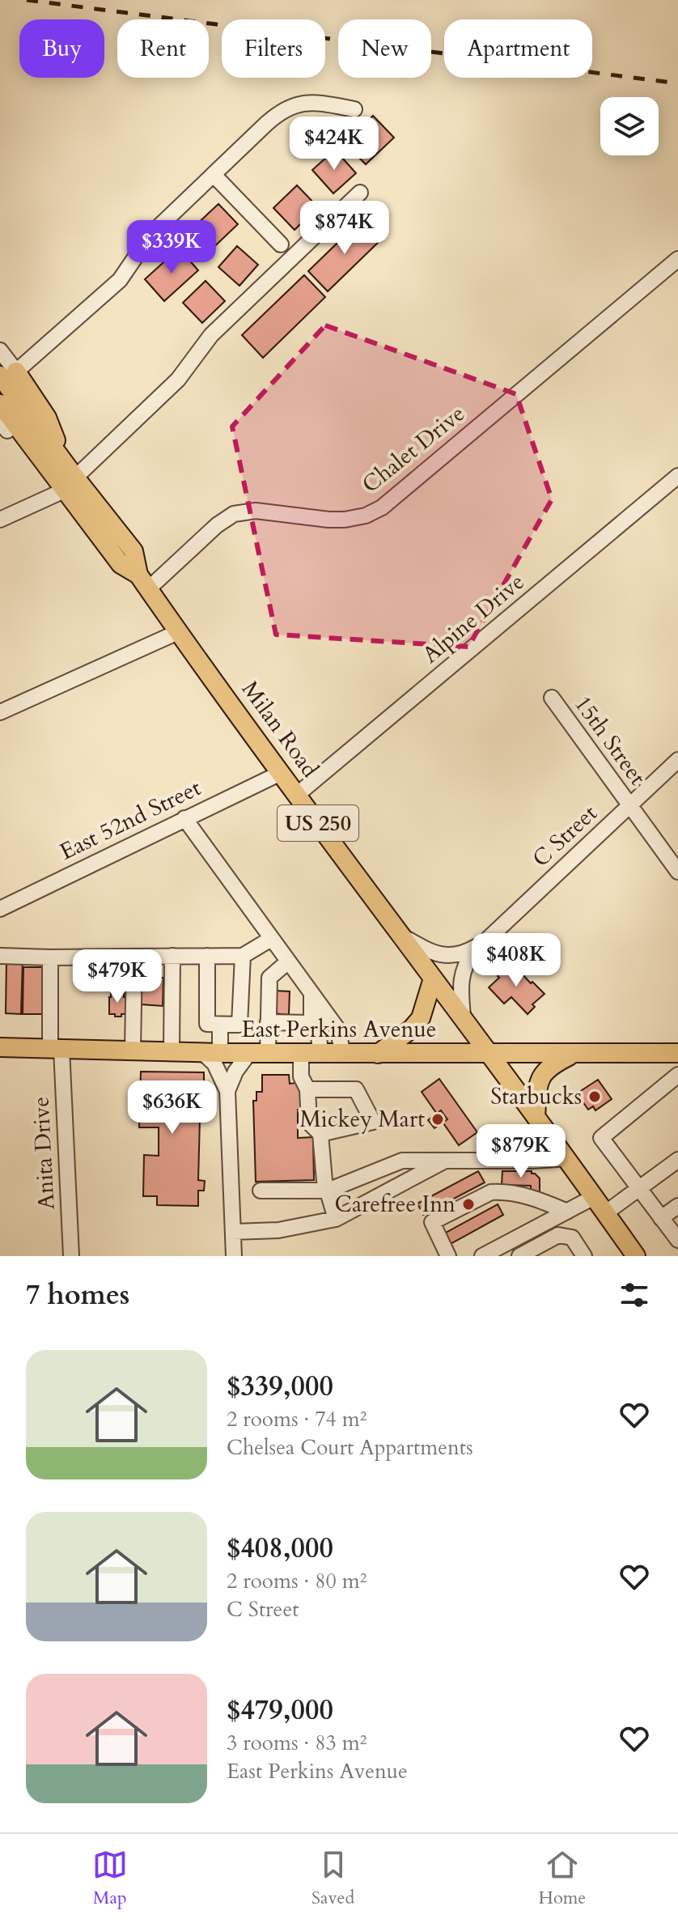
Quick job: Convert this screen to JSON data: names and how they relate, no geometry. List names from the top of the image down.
{
  "streets": {
    "main road": ["Milan Road", "US 250", "East Perkins Avenue"],
    "street": [
      "Chalet Drive",
      "Alpine Drive",
      "15th Street",
      "East 52nd Street",
      "C Street",
      "Anita Drive"
    ]
  },
  "crossings": [
    ["Chalet Drive", "Milan Road"],
    ["Alpine Drive", "Milan Road"],
    ["Milan Road", "East 52nd Street"],
    ["Milan Road", "C Street"],
    ["Milan Road", "East Perkins Avenue"],
    ["15th Street", "C Street"],
    ["East Perkins Avenue", "Anita Drive"]
  ],
  "places": ["Starbucks", "Mickey Mart", "Carefree Inn"],
  "page": {
    "chip": [
      "Buy",
      "Rent",
      "Filters",
      "New",
      "Apartment"
    ],
    "price": [
      "$424K",
      "$874K",
      "$339K",
      "$408K",
      "$479K",
      "$636K",
      "$879K"
    ],
    "heading": "7 homes",
    "list": [
      {
        "name": "$339,000",
        "note": "2 rooms · 74 m² · Chelsea Court Appartments"
      },
      {
        "name": "$408,000",
        "note": "2 rooms · 80 m² · C Street"
      },
      {
        "name": "$479,000",
        "note": "3 rooms · 83 m² · East Perkins Avenue"
      }
    ],
    "tabs": ["Map", "Saved", "Home"]
  }
}
